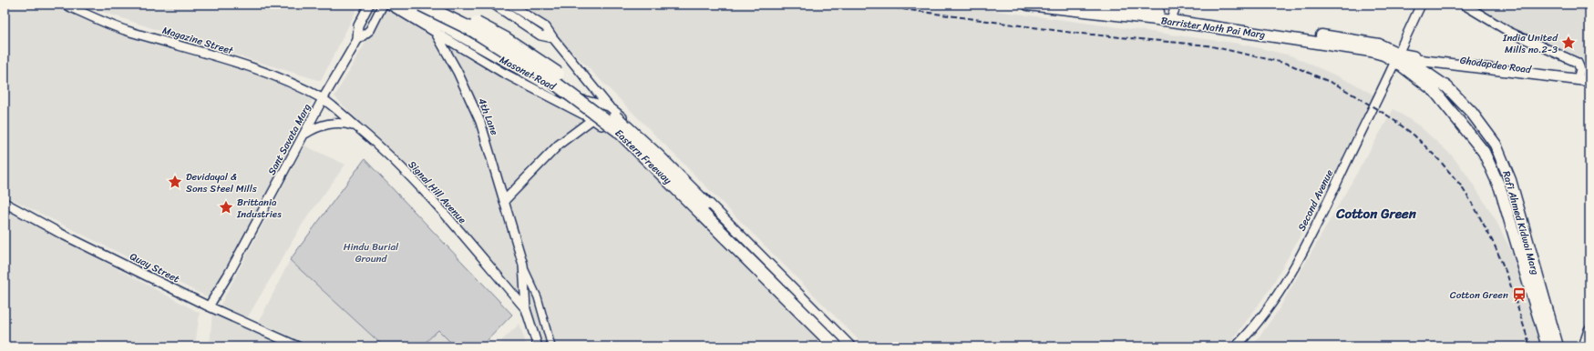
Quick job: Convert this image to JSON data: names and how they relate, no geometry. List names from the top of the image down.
{
  "streets": {
    "highway": ["Eastern Freeway"],
    "main road": ["Barrister Nath Pai Marg", "Ghodapdeo Road", "Rafi Ahmed Kidwai Marg"],
    "street": [
      "Magazine Street",
      "Masonet Road",
      "4th Lane",
      "Sant Savata Marg",
      "Signal Hill Avenue",
      "Second Avenue",
      "Quay Street"
    ]
  },
  "crossings": [
    ["Barrister Nath Pai Marg", "Ghodapdeo Road"],
    ["Barrister Nath Pai Marg", "Second Avenue"],
    ["Barrister Nath Pai Marg", "Rafi Ahmed Kidwai Marg"],
    ["Magazine Street", "Sant Savata Marg"],
    ["Magazine Street", "Signal Hill Avenue"],
    ["Ghodapdeo Road", "Second Avenue"],
    ["Ghodapdeo Road", "Rafi Ahmed Kidwai Marg"],
    ["Masonet Road", "4th Lane"],
    ["4th Lane", "Signal Hill Avenue"],
    ["Sant Savata Marg", "Signal Hill Avenue"],
    ["Sant Savata Marg", "Quay Street"],
    ["Second Avenue", "Rafi Ahmed Kidwai Marg"]
  ],
  "districts": ["Cotton Green"],
  "parks": ["Hindu Burial Ground"],
  "places": {
    "place": ["India United Mills no.2-3", "Devidayal & Sons Steel Mills", "Brittania Industries"],
    "station": ["Cotton Green"]
  }
}
